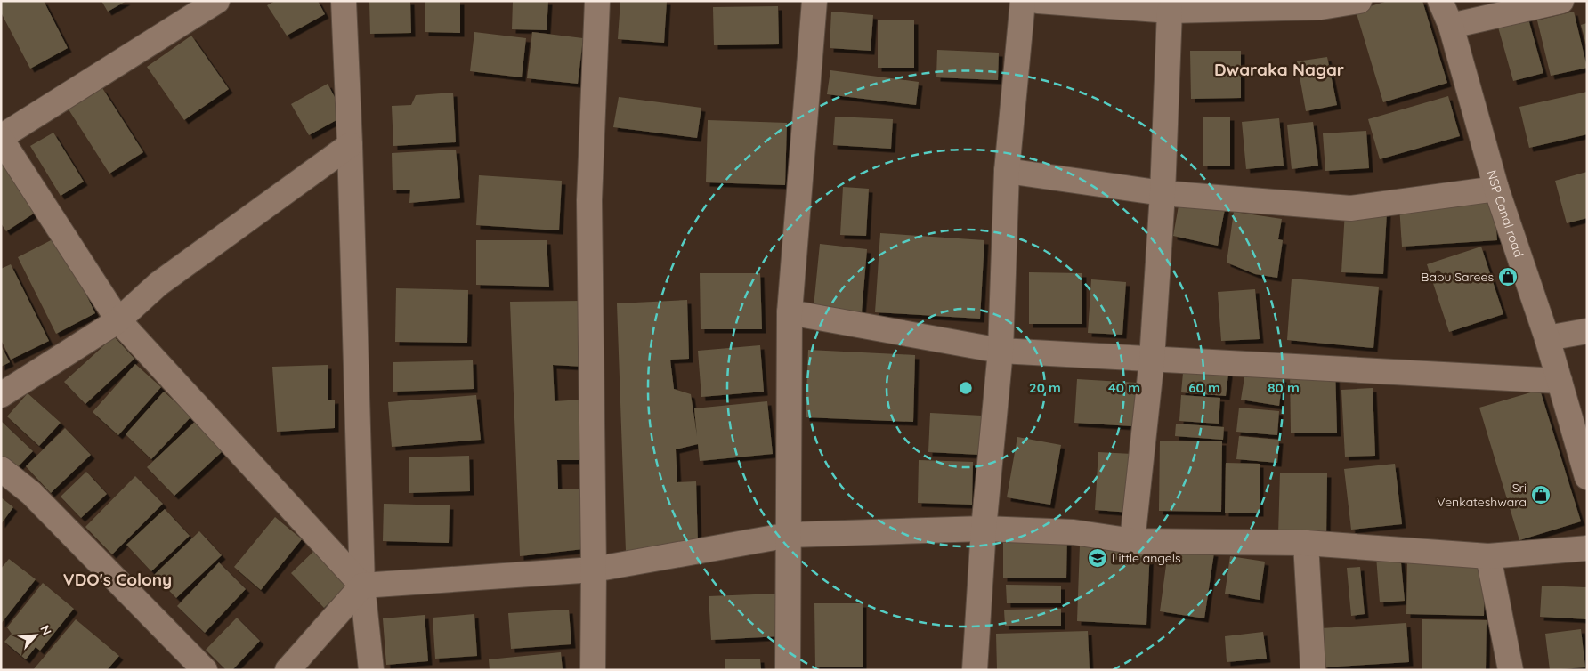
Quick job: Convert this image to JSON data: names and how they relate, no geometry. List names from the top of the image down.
{
  "streets": {
    "street": ["NSP Canal road"]
  },
  "districts": ["Dwaraka Nagar", "VDO's Colony"],
  "places": {
    "shop": ["Babu Sarees", "Sri Venkateshwara"],
    "school or university": ["Little angels"]
  },
  "north": "top right",
  "rings": [
    "20 m",
    "40 m",
    "60 m",
    "80 m"
  ]
}
